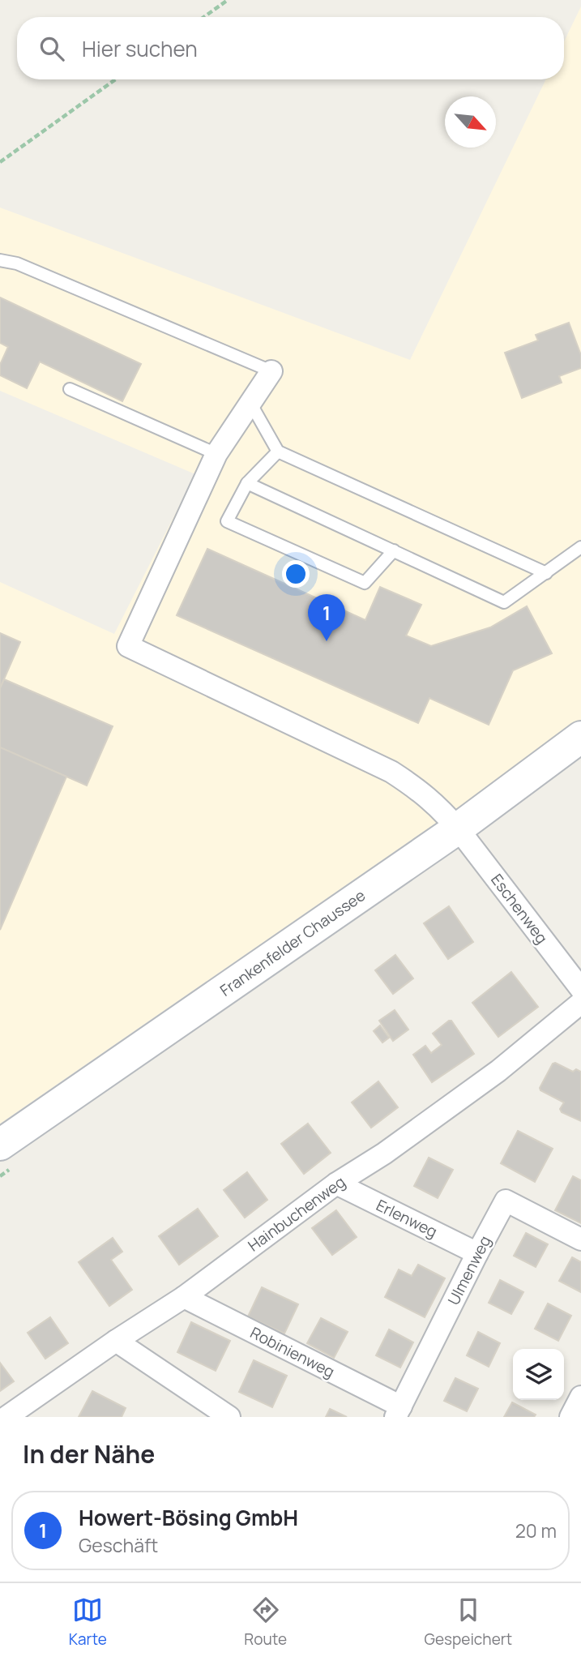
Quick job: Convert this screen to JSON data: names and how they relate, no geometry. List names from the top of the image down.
{
  "streets": {
    "street": [
      "Eschenweg",
      "Frankenfelder Chaussee",
      "Hainbuchenweg",
      "Erlenweg",
      "Ulmenweg",
      "Robinienweg"
    ]
  },
  "crossings": [
    ["Eschenweg", "Frankenfelder Chaussee"],
    ["Hainbuchenweg", "Erlenweg"],
    ["Hainbuchenweg", "Robinienweg"],
    ["Erlenweg", "Ulmenweg"],
    ["Ulmenweg", "Robinienweg"]
  ],
  "north": "bottom right",
  "page": {
    "search": "Hier suchen",
    "pins": "1",
    "heading": "In der Nähe",
    "list": [
      {
        "mark": "1",
        "name": "Howert-Bösing GmbH",
        "note": "Geschäft",
        "value": "20 m"
      }
    ],
    "nav": ["Karte", "Route", "Gespeichert"]
  }
}
